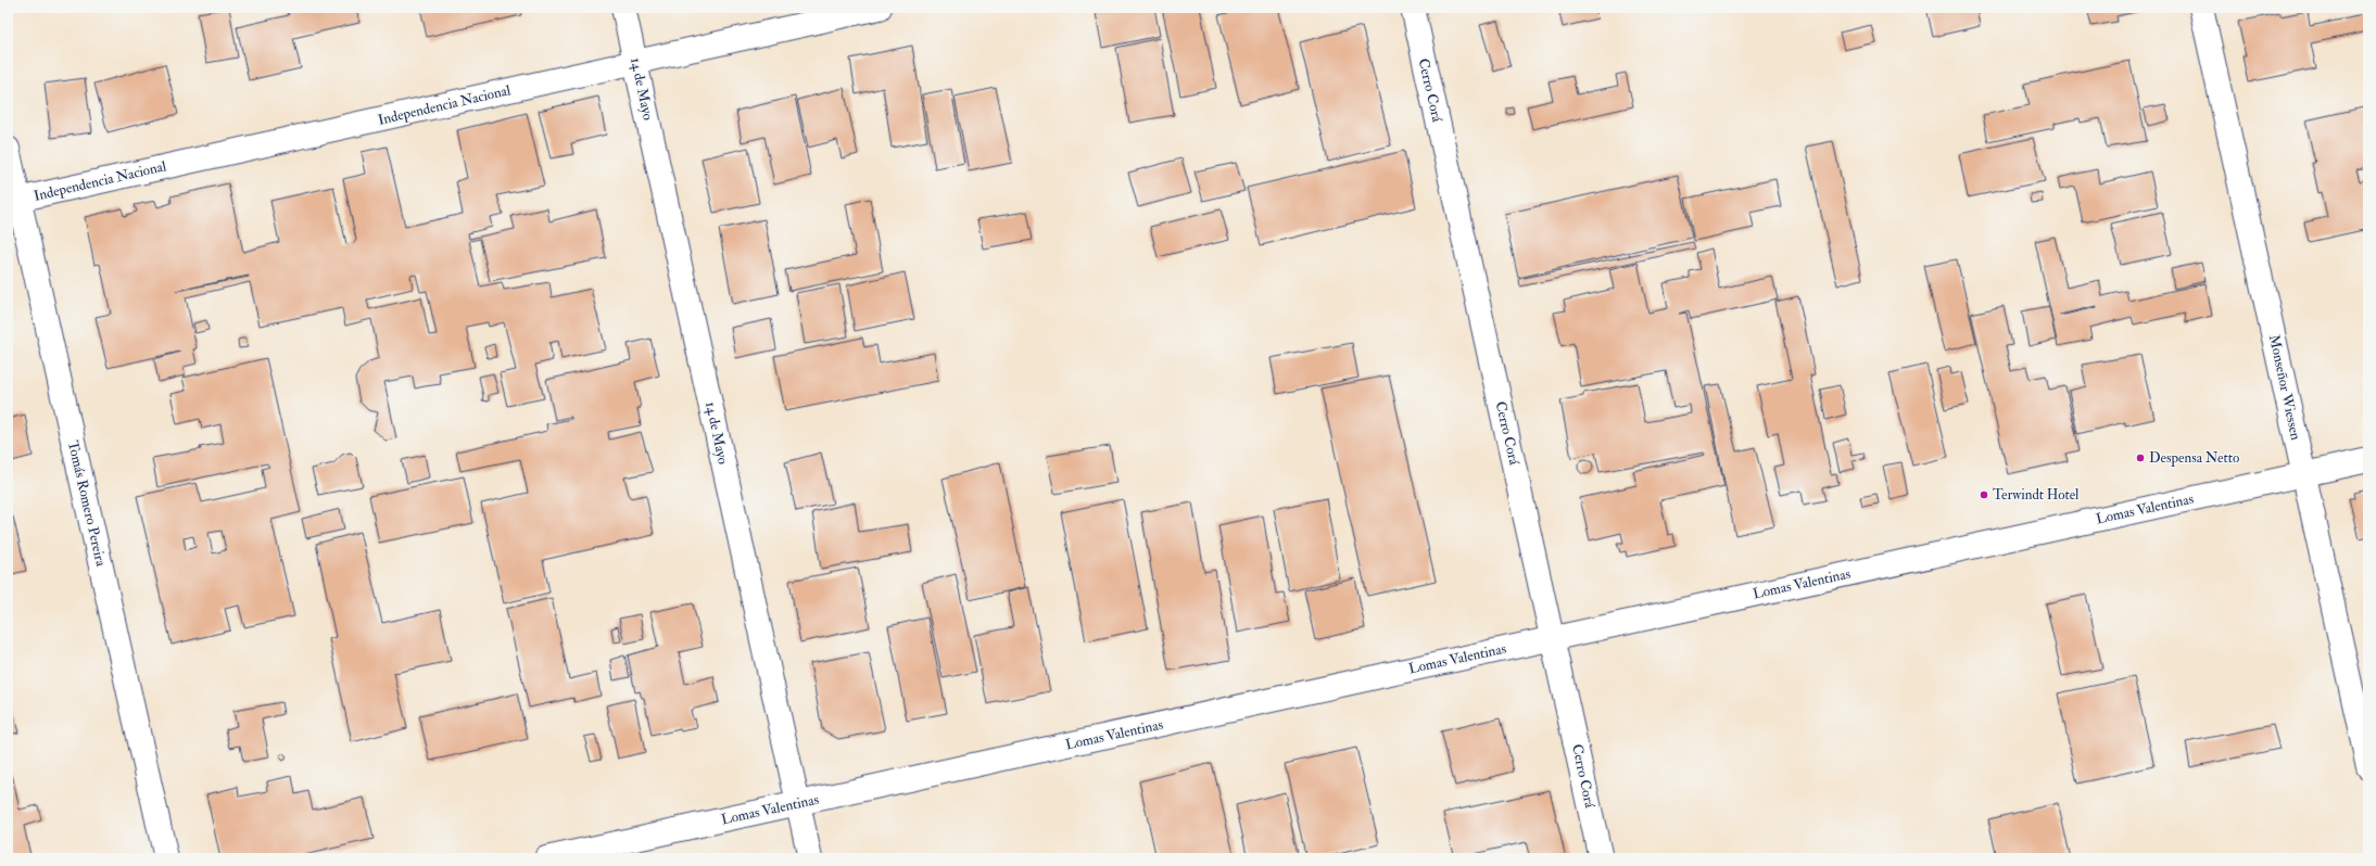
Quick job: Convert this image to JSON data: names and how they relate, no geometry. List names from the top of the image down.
{
  "streets": {
    "street": [
      "14 de Mayo",
      "Cerro Corá",
      "Independencia Nacional",
      "Monseñor Wiessen",
      "Tomás Romero Pereira",
      "Lomas Valentinas"
    ]
  },
  "crossings": [
    ["14 de Mayo", "Independencia Nacional"],
    ["14 de Mayo", "Lomas Valentinas"],
    ["Cerro Corá", "Lomas Valentinas"],
    ["Independencia Nacional", "Tomás Romero Pereira"],
    ["Monseñor Wiessen", "Lomas Valentinas"]
  ],
  "places": ["Despensa Netto", "Terwindt Hotel"]
}
